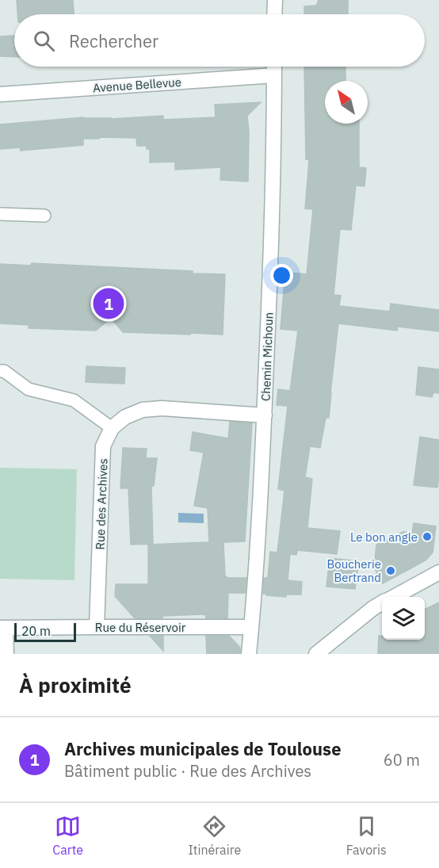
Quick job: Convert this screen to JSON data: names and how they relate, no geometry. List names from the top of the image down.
{
  "streets": {
    "street": [
      "Avenue Bellevue",
      "Chemin Michoun",
      "Rue des Archives",
      "Rue du Réservoir"
    ]
  },
  "crossings": [
    ["Avenue Bellevue", "Chemin Michoun"],
    ["Chemin Michoun", "Rue du Réservoir"],
    ["Rue des Archives", "Rue du Réservoir"]
  ],
  "places": ["Le bon angle", "Boucherie Bertrand"],
  "scale_bar": "20 m",
  "north": "top left",
  "page": {
    "search": "Rechercher",
    "pins": "1",
    "scale": "20 m",
    "heading": "À proximité",
    "list": [
      {
        "mark": "1",
        "name": "Archives municipales de Toulouse",
        "note": "Bâtiment public · Rue des Archives",
        "value": "60 m"
      }
    ],
    "nav": ["Carte", "Itinéraire", "Favoris"]
  }
}
